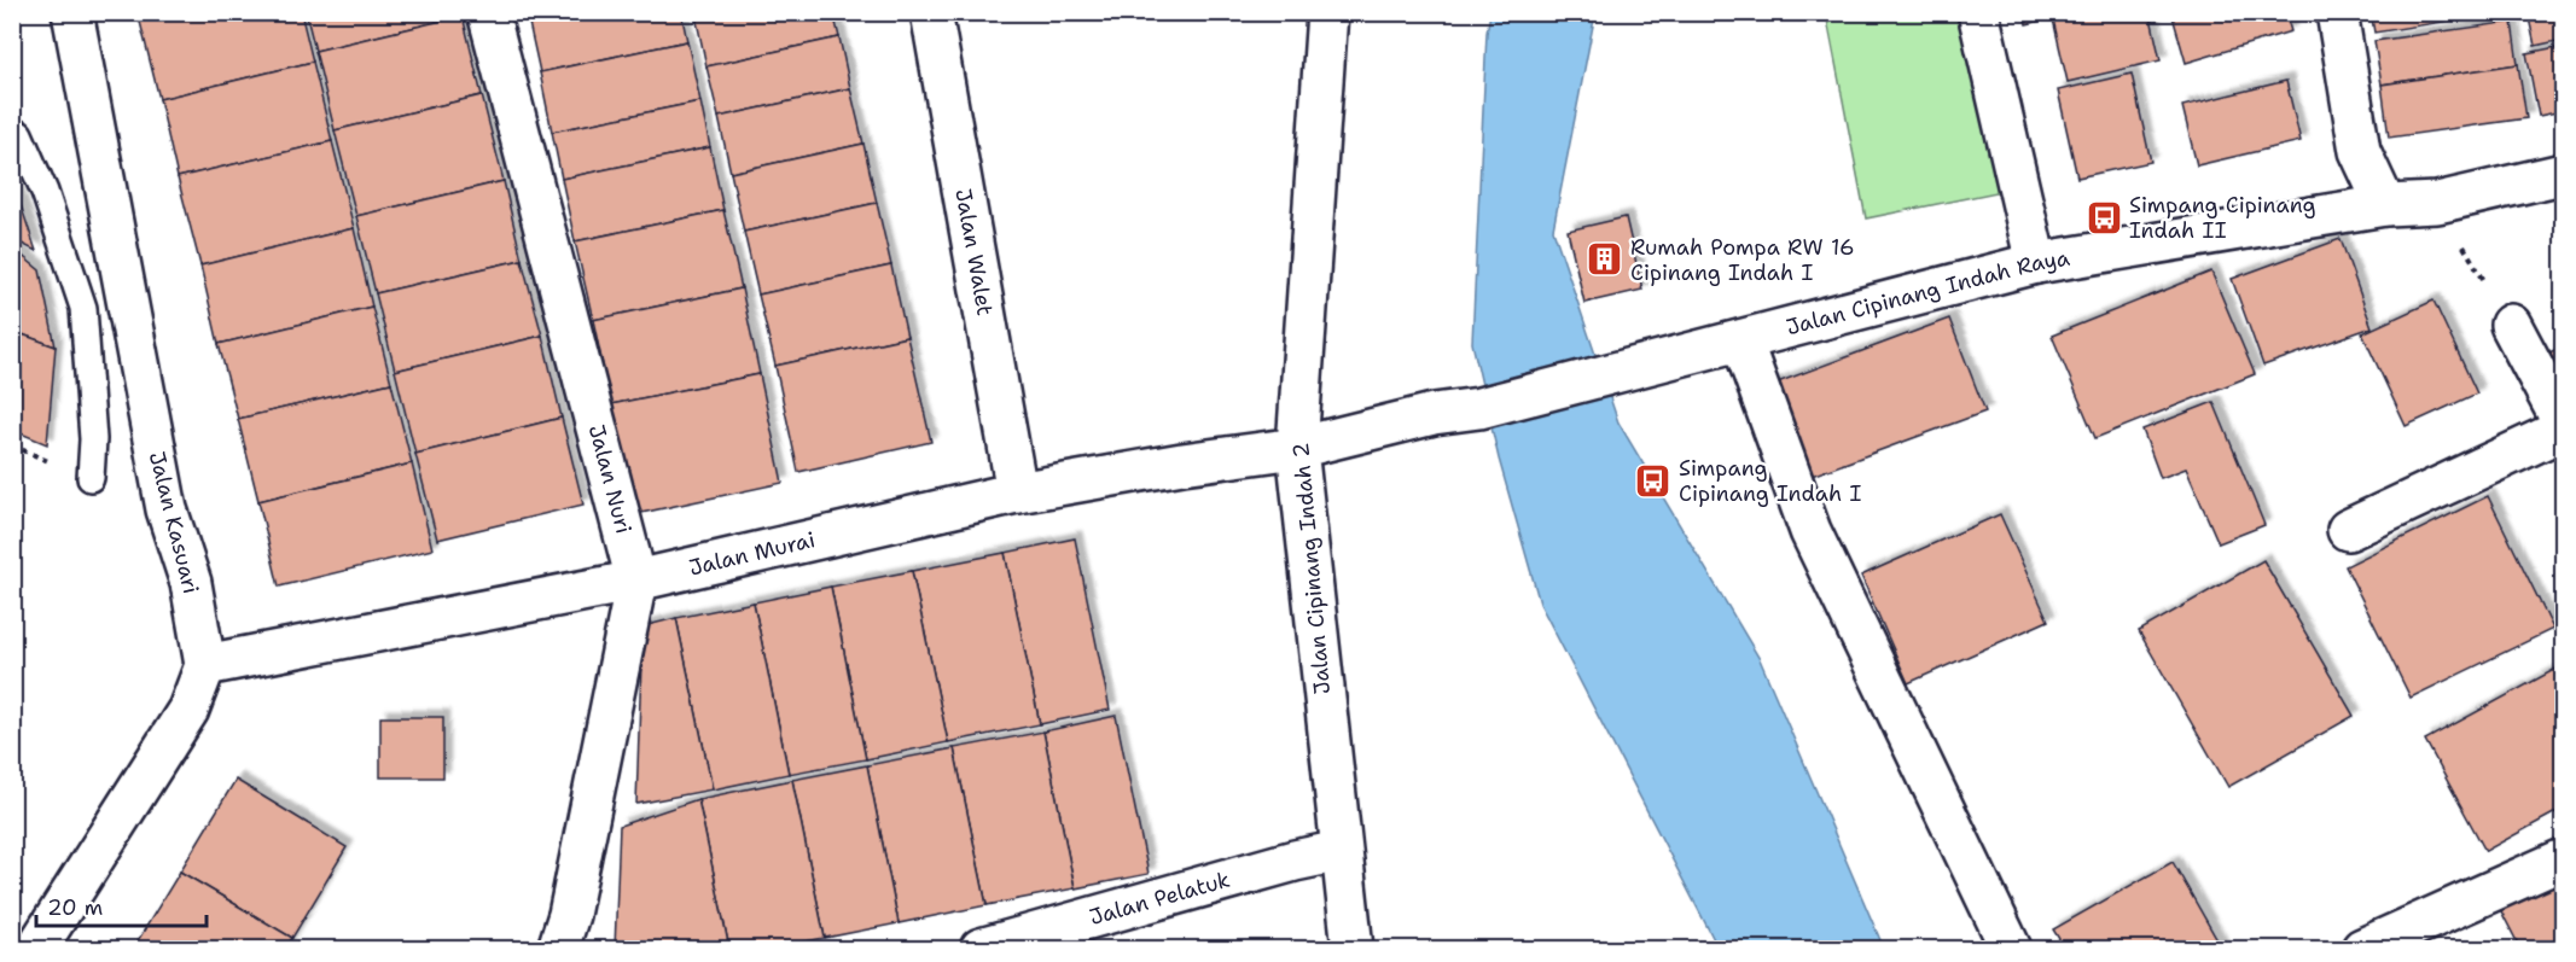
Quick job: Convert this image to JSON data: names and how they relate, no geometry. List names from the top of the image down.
{
  "streets": {
    "street": [
      "Jalan Walet",
      "Jalan Cipinang Indah Raya",
      "Jalan Nuri",
      "Jalan Kasuari",
      "Jalan Murai",
      "Jalan Cipinang Indah 2",
      "Jalan Pelatuk"
    ]
  },
  "crossings": [
    ["Jalan Walet", "Jalan Murai"],
    ["Jalan Cipinang Indah Raya", "Jalan Murai"],
    ["Jalan Cipinang Indah Raya", "Jalan Cipinang Indah 2"],
    ["Jalan Nuri", "Jalan Murai"],
    ["Jalan Kasuari", "Jalan Murai"],
    ["Jalan Murai", "Jalan Cipinang Indah 2"],
    ["Jalan Cipinang Indah 2", "Jalan Pelatuk"]
  ],
  "places": {
    "bus stop": ["Simpang Cipinang Indah II", "Simpang Cipinang Indah I"],
    "building": ["Rumah Pompa RW 16 Cipinang Indah I"]
  },
  "scale_bar": "20 m"
}
